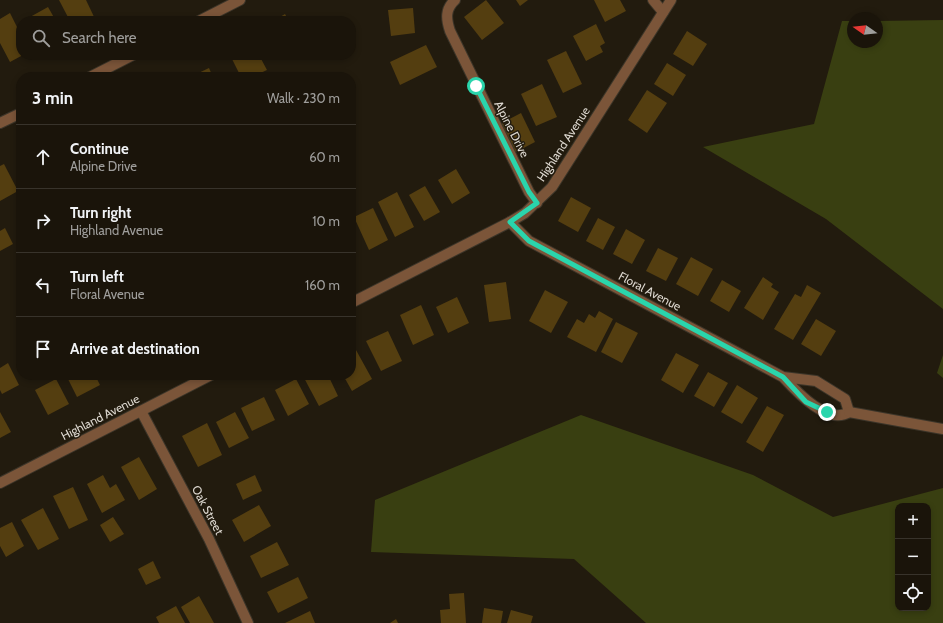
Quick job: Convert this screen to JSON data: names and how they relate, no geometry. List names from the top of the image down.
{
  "streets": {
    "street": [
      "Alpine Drive",
      "Highland Avenue",
      "Floral Avenue",
      "Oak Street"
    ]
  },
  "crossings": [
    ["Alpine Drive", "Highland Avenue"],
    ["Highland Avenue", "Floral Avenue"],
    ["Highland Avenue", "Oak Street"]
  ],
  "north": "left",
  "page": {
    "search": "Search here",
    "heading": ["3 min", "Walk · 230 m"],
    "list": [
      ["Continue", "Alpine Drive", "60 m"],
      ["Turn right", "Highland Avenue", "10 m"],
      ["Turn left", "Floral Avenue", "160 m"],
      "Arrive at destination"
    ],
    "map_buttons": ["+", "−"]
  }
}
